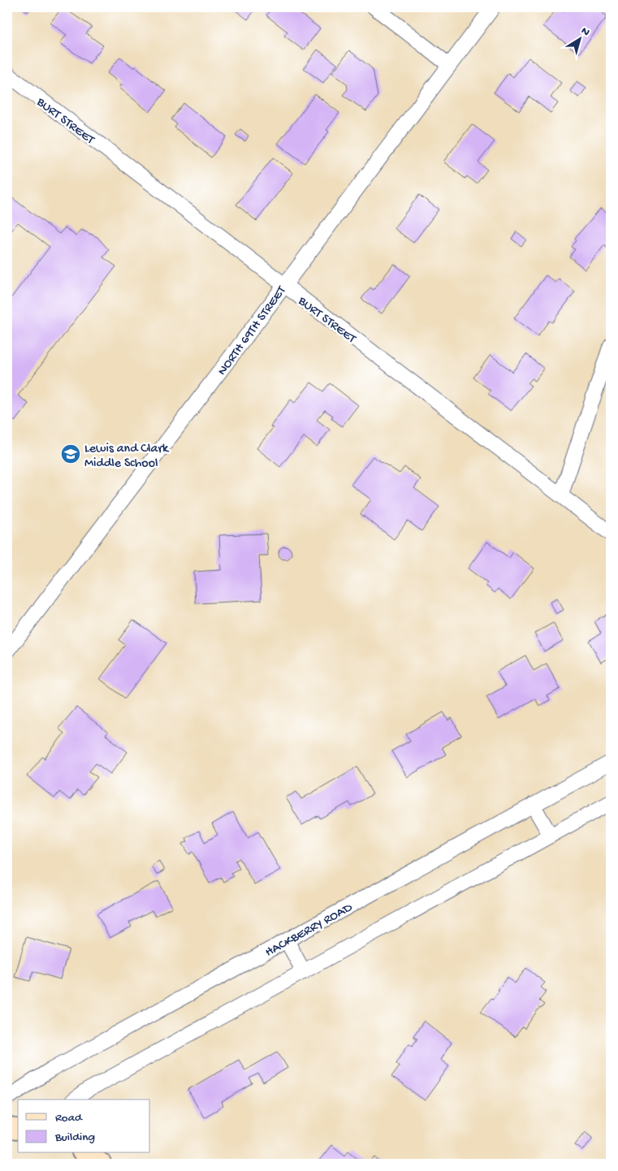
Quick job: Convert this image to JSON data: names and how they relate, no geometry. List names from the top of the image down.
{
  "streets": {
    "street": ["BURT STREET", "NORTH 69TH STREET", "HACKBERRY ROAD"]
  },
  "crossings": [
    ["BURT STREET", "NORTH 69TH STREET"]
  ],
  "places": {
    "school or university": ["Lewis and Clark Middle School"]
  },
  "legend": ["Road", "Building"],
  "north": "top right"
}
